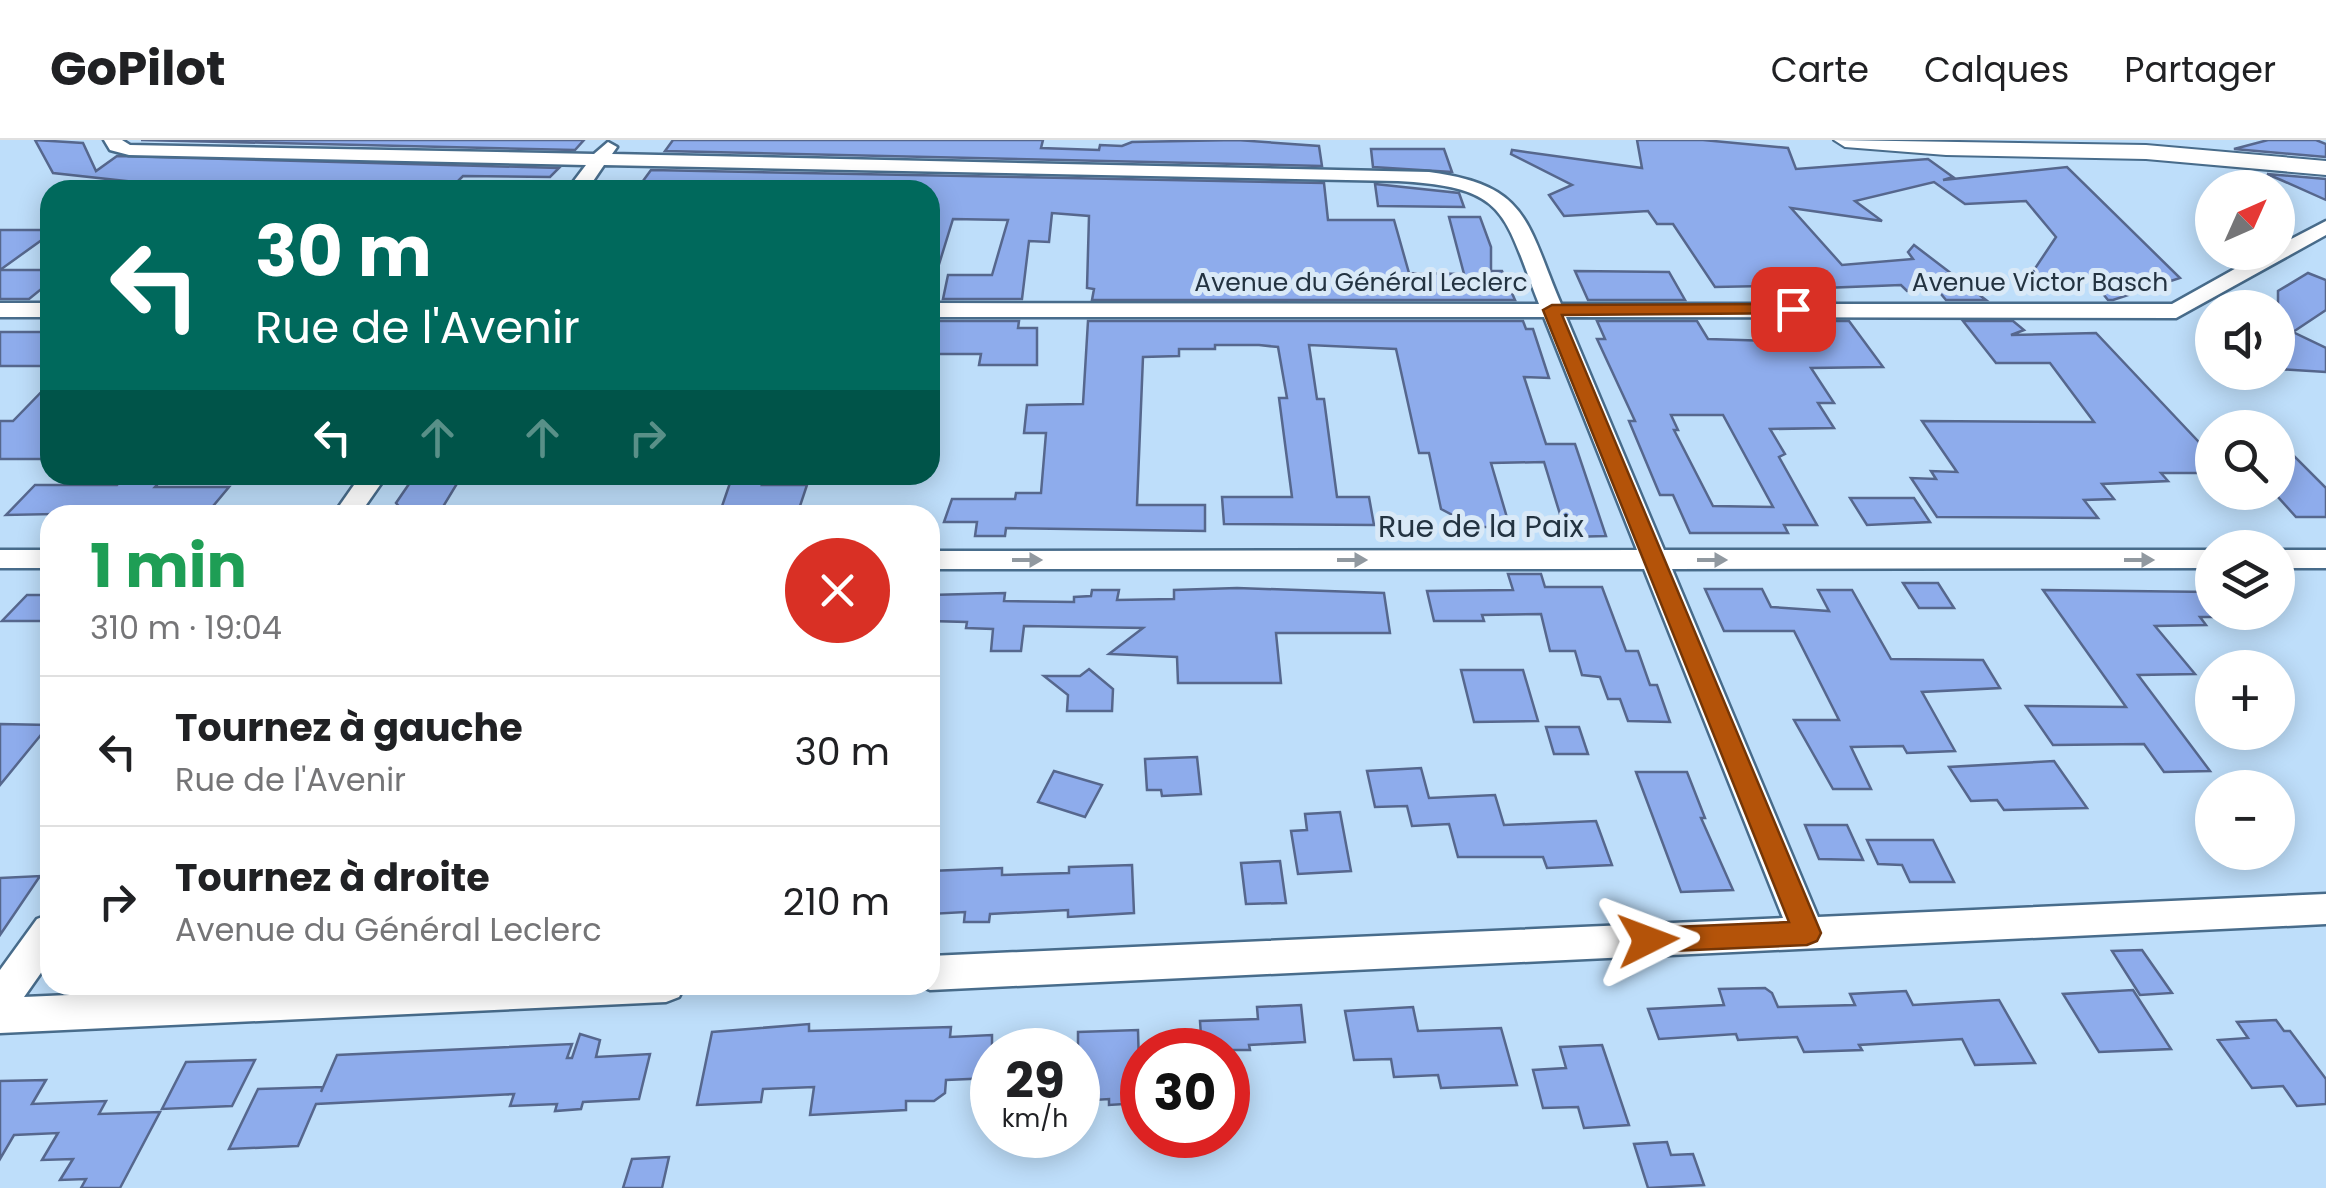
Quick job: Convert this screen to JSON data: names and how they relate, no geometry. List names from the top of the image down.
{
  "streets": {
    "street": ["Avenue du Général Leclerc", "Avenue Victor Basch", "Rue de la Paix"]
  },
  "crossings": [
    ["Avenue du Général Leclerc", "Avenue Victor Basch"]
  ],
  "one_way": ["Rue de la Paix"],
  "north": "top right",
  "page": {
    "header": "GoPilot",
    "nav": ["Carte", "Calques", "Partager"],
    "map_buttons": ["+", "−"],
    "turn": ["30 m", "Rue de l'Avenir"],
    "heading": ["1 min", "310 m · 19:04"],
    "list": [
      {
        "name": "Tournez à gauche",
        "note": "Rue de l'Avenir",
        "value": "30 m"
      },
      {
        "name": "Tournez à droite",
        "note": "Avenue du Général Leclerc",
        "value": "210 m"
      }
    ],
    "speed": "29 km/h",
    "limit": "30"
  }
}
